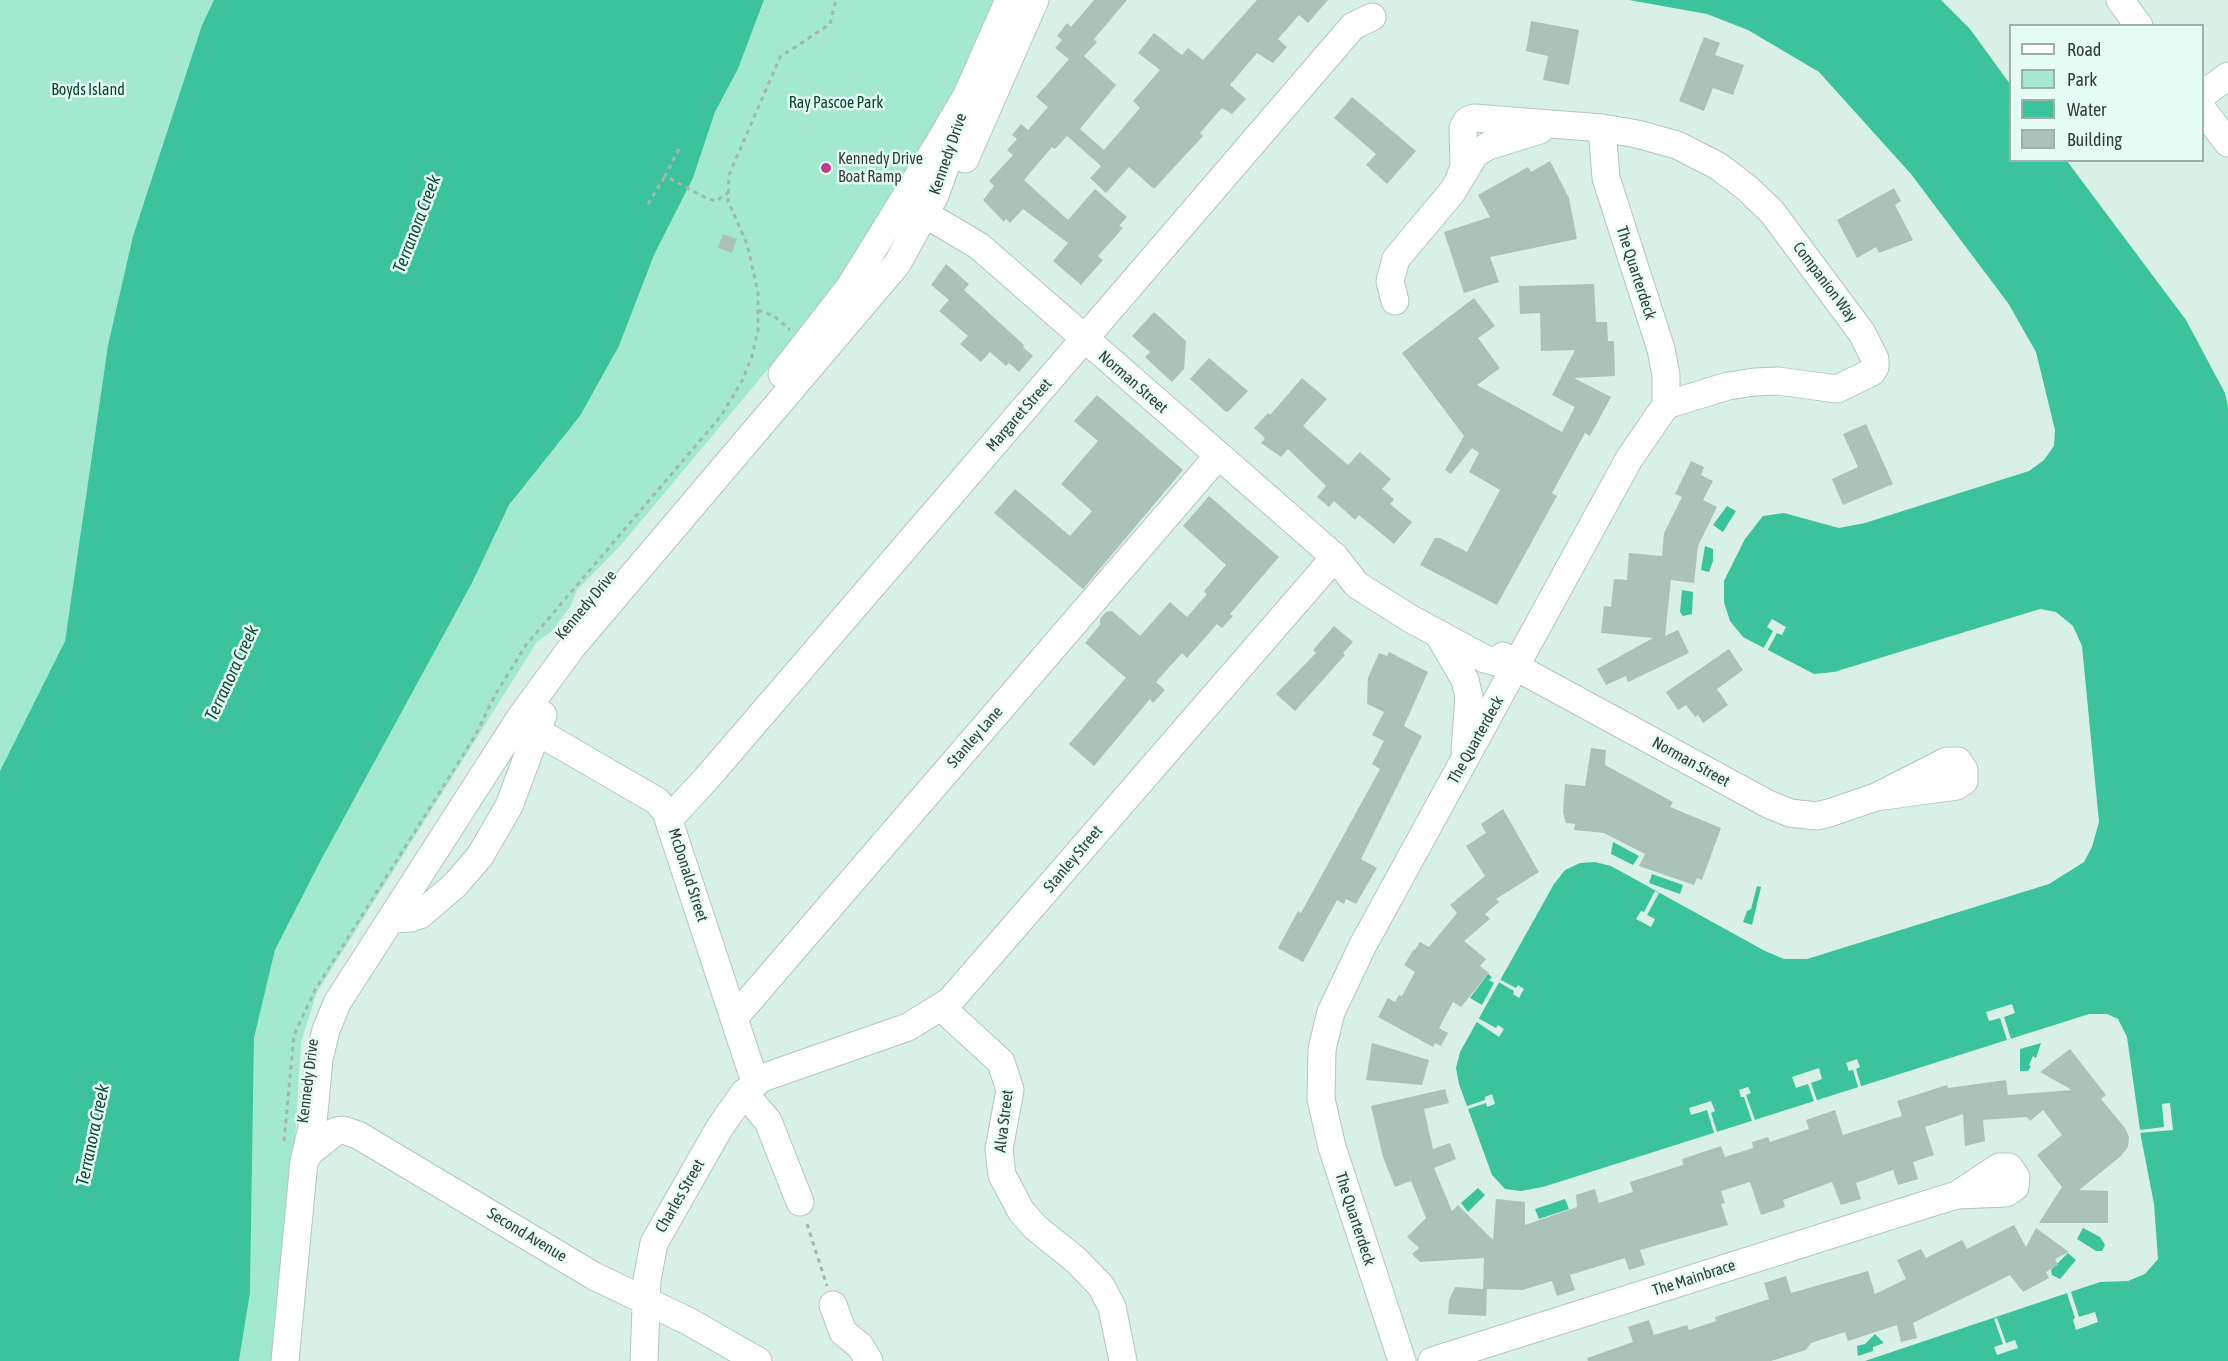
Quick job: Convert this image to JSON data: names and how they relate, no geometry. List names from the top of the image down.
{
  "streets": {
    "street": [
      "Kennedy Drive",
      "The Quarterdeck",
      "Companion Way",
      "Norman Street",
      "Margaret Street",
      "Stanley Lane",
      "Stanley Street",
      "McDonald Street",
      "Alva Street",
      "Charles Street",
      "Second Avenue",
      "The Mainbrace"
    ]
  },
  "crossings": [
    ["Kennedy Drive", "Norman Street"],
    ["Kennedy Drive", "Second Avenue"],
    ["The Quarterdeck", "Companion Way"],
    ["The Quarterdeck", "Norman Street"],
    ["Norman Street", "Margaret Street"],
    ["Norman Street", "Stanley Lane"],
    ["Norman Street", "Stanley Street"],
    ["Margaret Street", "McDonald Street"],
    ["Stanley Lane", "McDonald Street"],
    ["Stanley Street", "McDonald Street"],
    ["Stanley Street", "Alva Street"],
    ["Stanley Street", "Charles Street"],
    ["McDonald Street", "Charles Street"],
    ["Charles Street", "Second Avenue"]
  ],
  "water": ["Terranora Creek"],
  "parks": ["Boyds Island", "Ray Pascoe Park"],
  "places": ["Kennedy Drive Boat Ramp"],
  "legend": [
    "Road",
    "Park",
    "Water",
    "Building"
  ]
}
